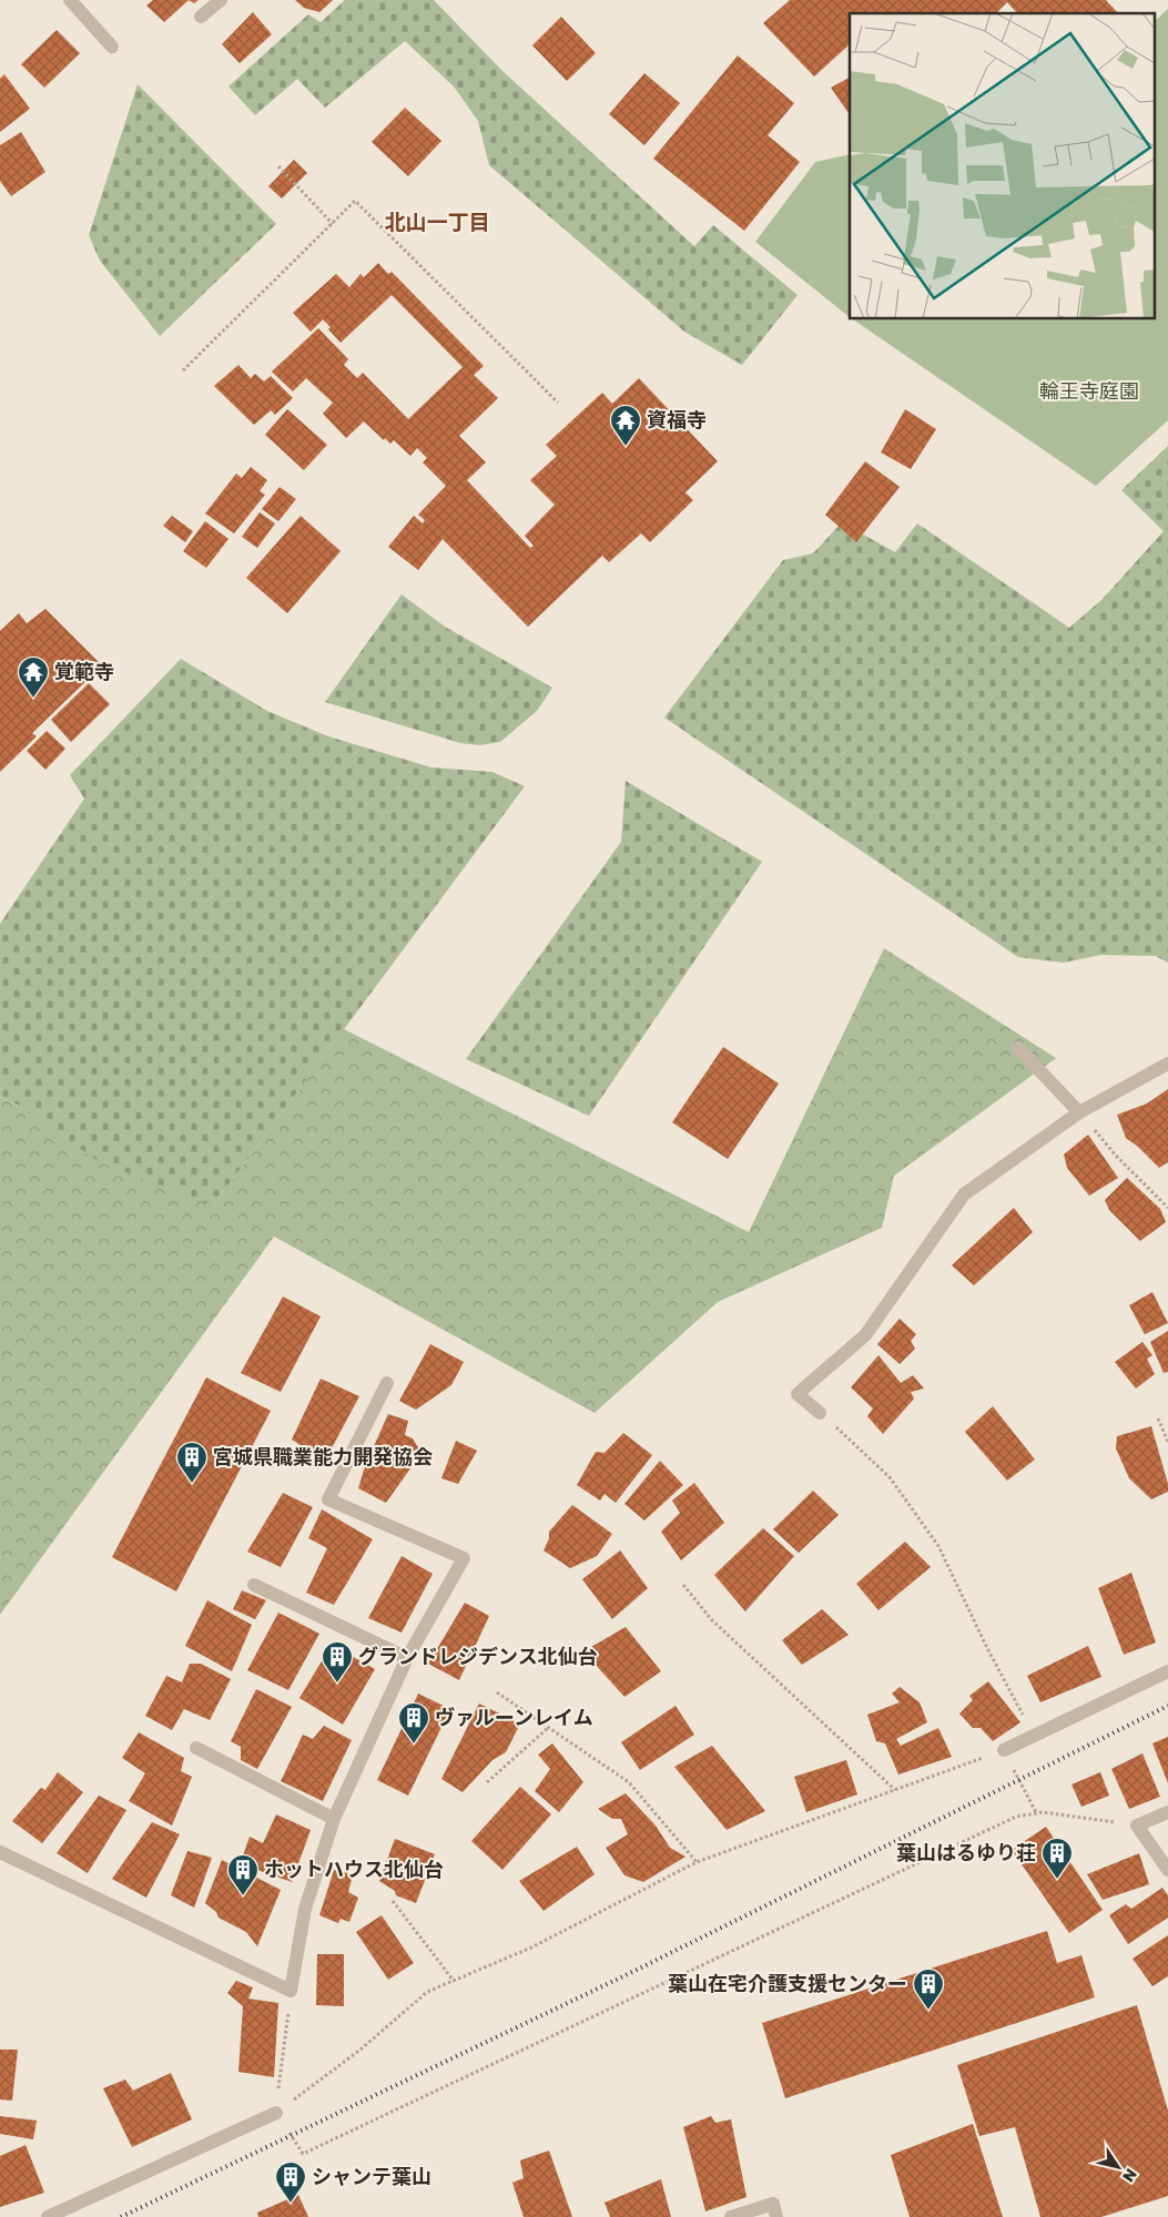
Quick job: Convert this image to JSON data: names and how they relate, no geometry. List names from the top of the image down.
{
  "districts": ["北山一丁目"],
  "parks": ["輪王寺庭園"],
  "places": {
    "temple": ["資福寺", "覚範寺"],
    "building": [
      "宮城県職業能力開発協会",
      "グランドレジデンス北仙台",
      "ヴァルーンレイム",
      "葉山はるゆり荘",
      "ホットハウス北仙台",
      "葉山在宅介護支援センター",
      "シャンテ葉山"
    ]
  },
  "north": "bottom right"
}
